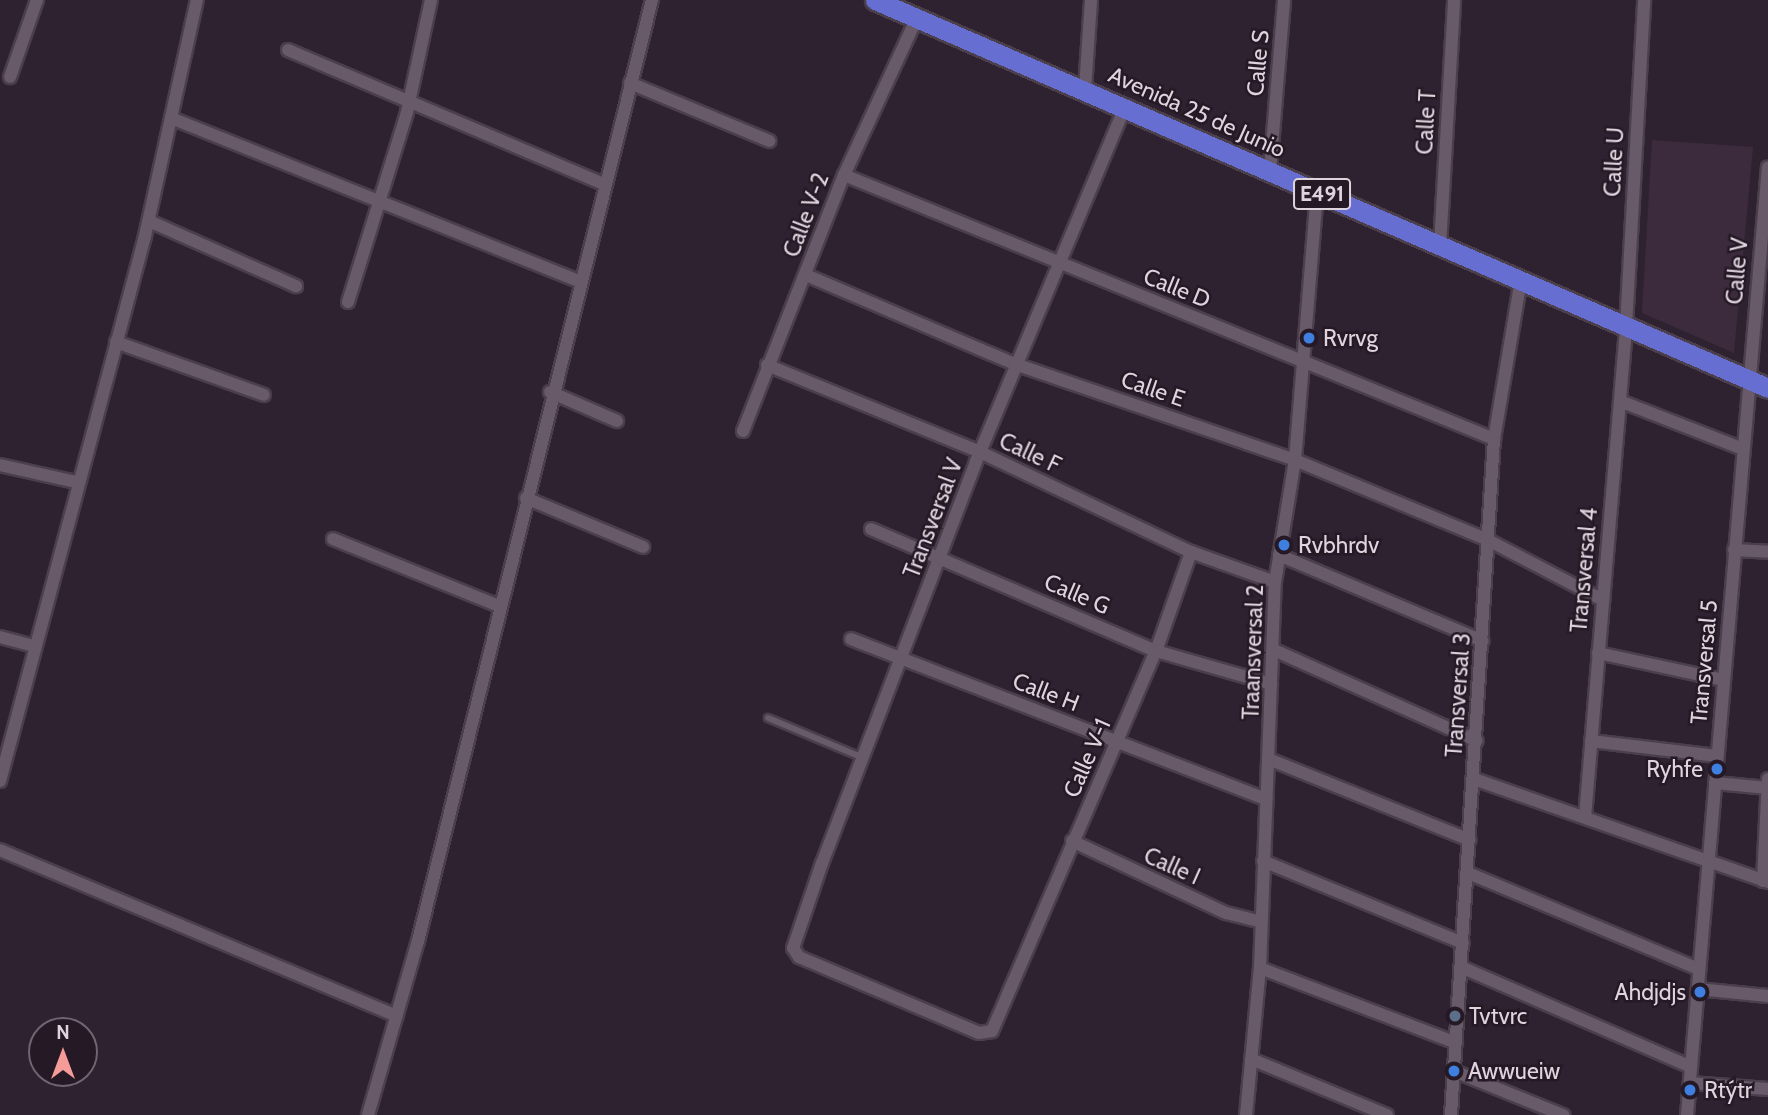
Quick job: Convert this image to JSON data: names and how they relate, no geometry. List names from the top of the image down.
{
  "streets": {
    "highway": ["Avenida 25 de Junio", "E491"],
    "street": [
      "Calle S",
      "Calle T",
      "Calle U",
      "Calle V-2",
      "Calle V",
      "Calle D",
      "Calle E",
      "Calle F",
      "Transversal V",
      "Transversal 4",
      "Calle G",
      "Traansversal 2",
      "Transversal 5",
      "Calle H",
      "Transversal 3",
      "Calle V-1",
      "Calle I"
    ]
  },
  "crossings": [
    ["Calle S", "Avenida 25 de Junio"],
    ["Avenida 25 de Junio", "Calle T"],
    ["Avenida 25 de Junio", "Calle U"],
    ["Avenida 25 de Junio", "Calle V-2"],
    ["Avenida 25 de Junio", "Calle V"],
    ["Avenida 25 de Junio", "Transversal V"],
    ["Avenida 25 de Junio", "Transversal 4"],
    ["Avenida 25 de Junio", "Traansversal 2"],
    ["Avenida 25 de Junio", "Transversal 5"],
    ["Avenida 25 de Junio", "Transversal 3"],
    ["Calle U", "Transversal 4"],
    ["Calle V-2", "Calle D"],
    ["Calle V-2", "Calle E"],
    ["Calle V-2", "Calle F"],
    ["Calle V", "Transversal 5"],
    ["Calle D", "Transversal V"],
    ["Calle D", "Traansversal 2"],
    ["Calle D", "Transversal 3"],
    ["Calle E", "Transversal V"],
    ["Calle E", "Transversal 4"],
    ["Calle E", "Traansversal 2"],
    ["Calle E", "Transversal 3"],
    ["Calle F", "Transversal V"],
    ["Calle F", "Traansversal 2"],
    ["Calle F", "Calle V-1"],
    ["Transversal V", "Calle G"],
    ["Transversal V", "Calle H"],
    ["Transversal V", "Calle V-1"],
    ["Calle G", "Traansversal 2"],
    ["Calle G", "Calle V-1"],
    ["Traansversal 2", "Calle H"],
    ["Traansversal 2", "Calle I"],
    ["Calle H", "Calle V-1"],
    ["Calle V-1", "Calle I"]
  ],
  "places": [
    "Rvrvg",
    "Rvbhrdv",
    "Ryhfe",
    "Ahdjdjs",
    "Tvtvrc",
    "Awwueiw",
    "Rtýtr"
  ],
  "north": "top"
}
